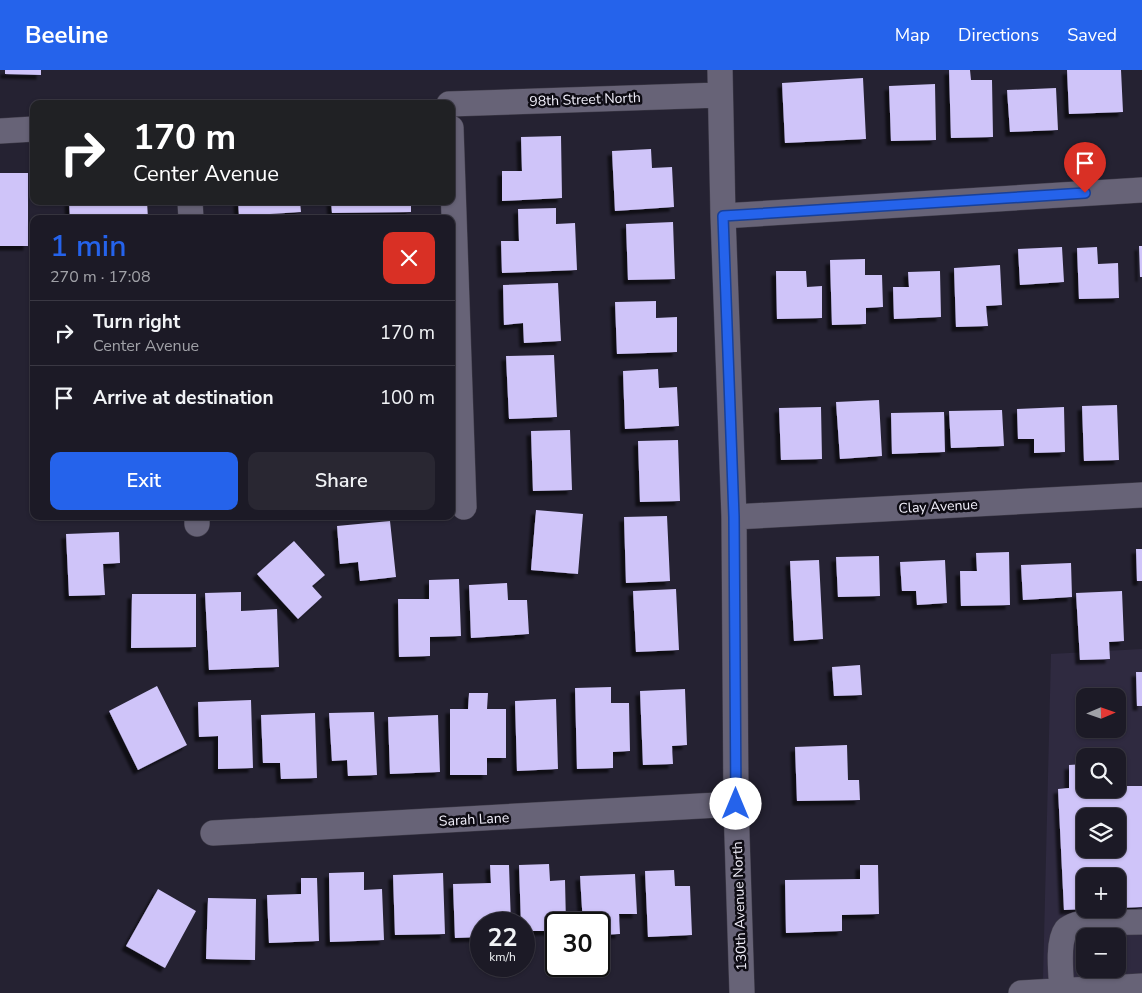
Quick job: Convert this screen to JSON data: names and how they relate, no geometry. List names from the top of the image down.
{
  "streets": {
    "street": [
      "98th Street North",
      "Clay Avenue",
      "Sarah Lane",
      "130th Avenue North"
    ]
  },
  "crossings": [
    ["98th Street North", "130th Avenue North"],
    ["Clay Avenue", "130th Avenue North"],
    ["Sarah Lane", "130th Avenue North"]
  ],
  "north": "right",
  "page": {
    "header": "Beeline",
    "nav": ["Map", "Directions", "Saved"],
    "turn": ["170 m", "Center Avenue"],
    "heading": ["1 min", "270 m · 17:08"],
    "list": [
      {
        "name": "Turn right",
        "note": "Center Avenue",
        "value": "170 m"
      },
      {
        "name": "Arrive at destination",
        "value": "100 m"
      }
    ],
    "buttons": ["Exit", "Share"],
    "map_buttons": ["+", "−"],
    "speed": "22 km/h",
    "limit": "30"
  }
}
